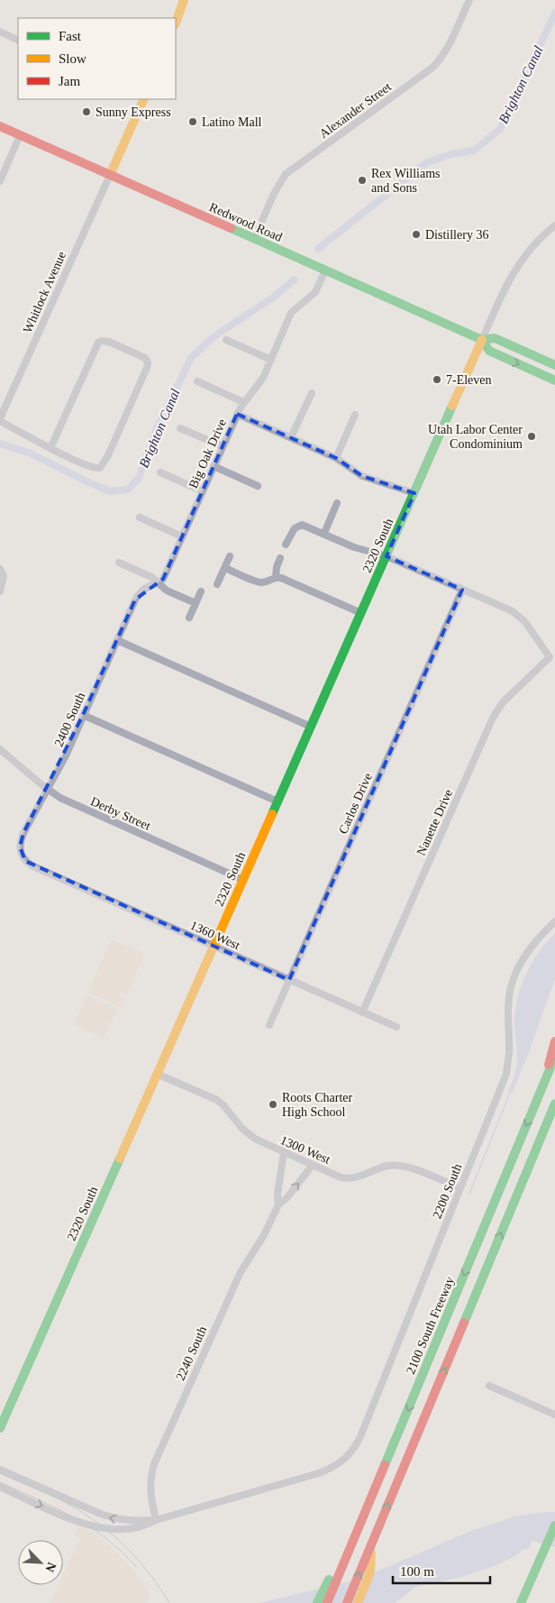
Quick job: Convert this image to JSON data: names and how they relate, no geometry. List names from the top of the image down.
{
  "streets": {
    "main road": ["Redwood Road", "2320 South", "2100 South Freeway"],
    "street": [
      "Alexander Street",
      "Whitlock Avenue",
      "Big Oak Drive",
      "2400 South",
      "Carlos Drive",
      "Derby Street",
      "Nanette Drive",
      "1360 West",
      "1300 West",
      "2200 South",
      "2240 South"
    ]
  },
  "crossings": [
    ["Alexander Street", "Redwood Road"],
    ["Redwood Road", "Whitlock Avenue"],
    ["Redwood Road", "Big Oak Drive"],
    ["Redwood Road", "2320 South"],
    ["Big Oak Drive", "2400 South"],
    ["2320 South", "Derby Street"],
    ["2320 South", "1360 West"],
    ["2320 South", "1300 West"],
    ["2400 South", "Derby Street"],
    ["2400 South", "1360 West"],
    ["Carlos Drive", "Nanette Drive"],
    ["Carlos Drive", "1360 West"],
    ["Nanette Drive", "1360 West"],
    ["1300 West", "2200 South"],
    ["1300 West", "2240 South"],
    ["2200 South", "2240 South"]
  ],
  "water": ["Brighton Canal"],
  "places": [
    "Sunny Express",
    "Latino Mall",
    "Rex Williams and Sons",
    "Distillery 36",
    "7-Eleven",
    "Utah Labor Center Condominium",
    "Roots Charter High School"
  ],
  "legend": ["Fast", "Slow", "Jam"],
  "scale_bar": "100 m",
  "north": "bottom right"
}
